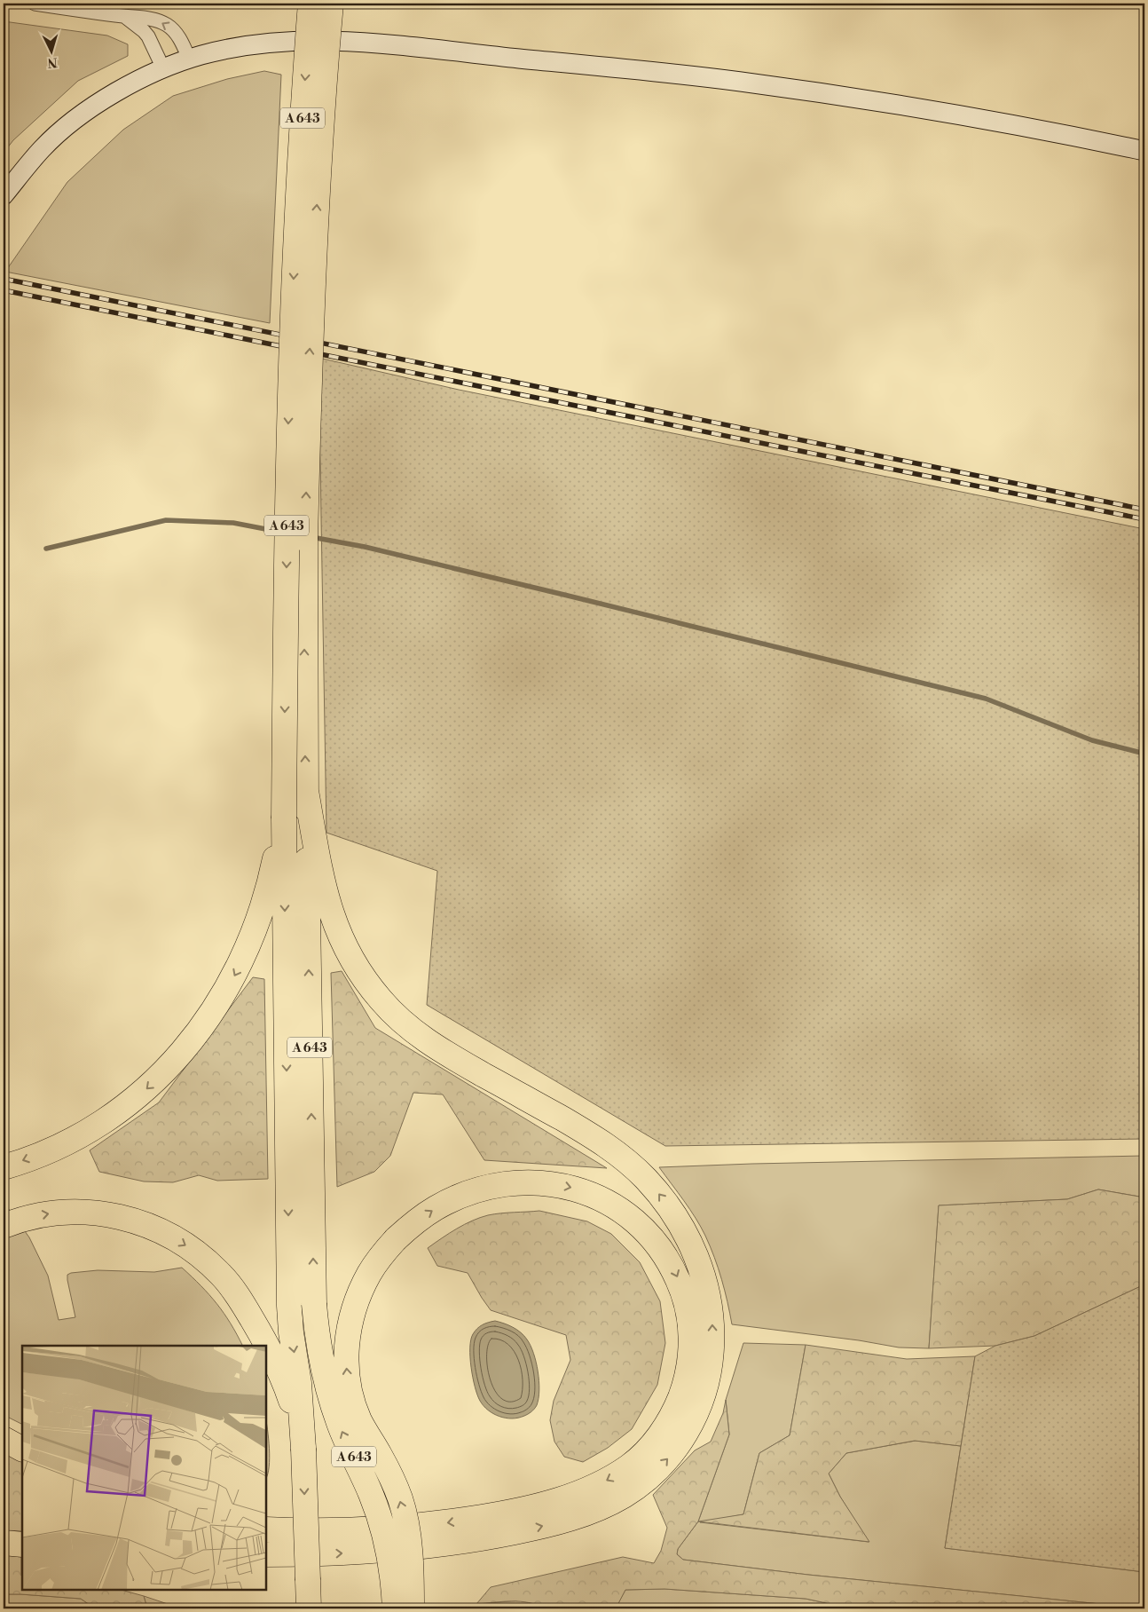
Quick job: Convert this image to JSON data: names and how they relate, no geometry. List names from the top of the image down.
{
  "streets": {
    "highway": ["A 643"]
  },
  "north": "bottom"
}
